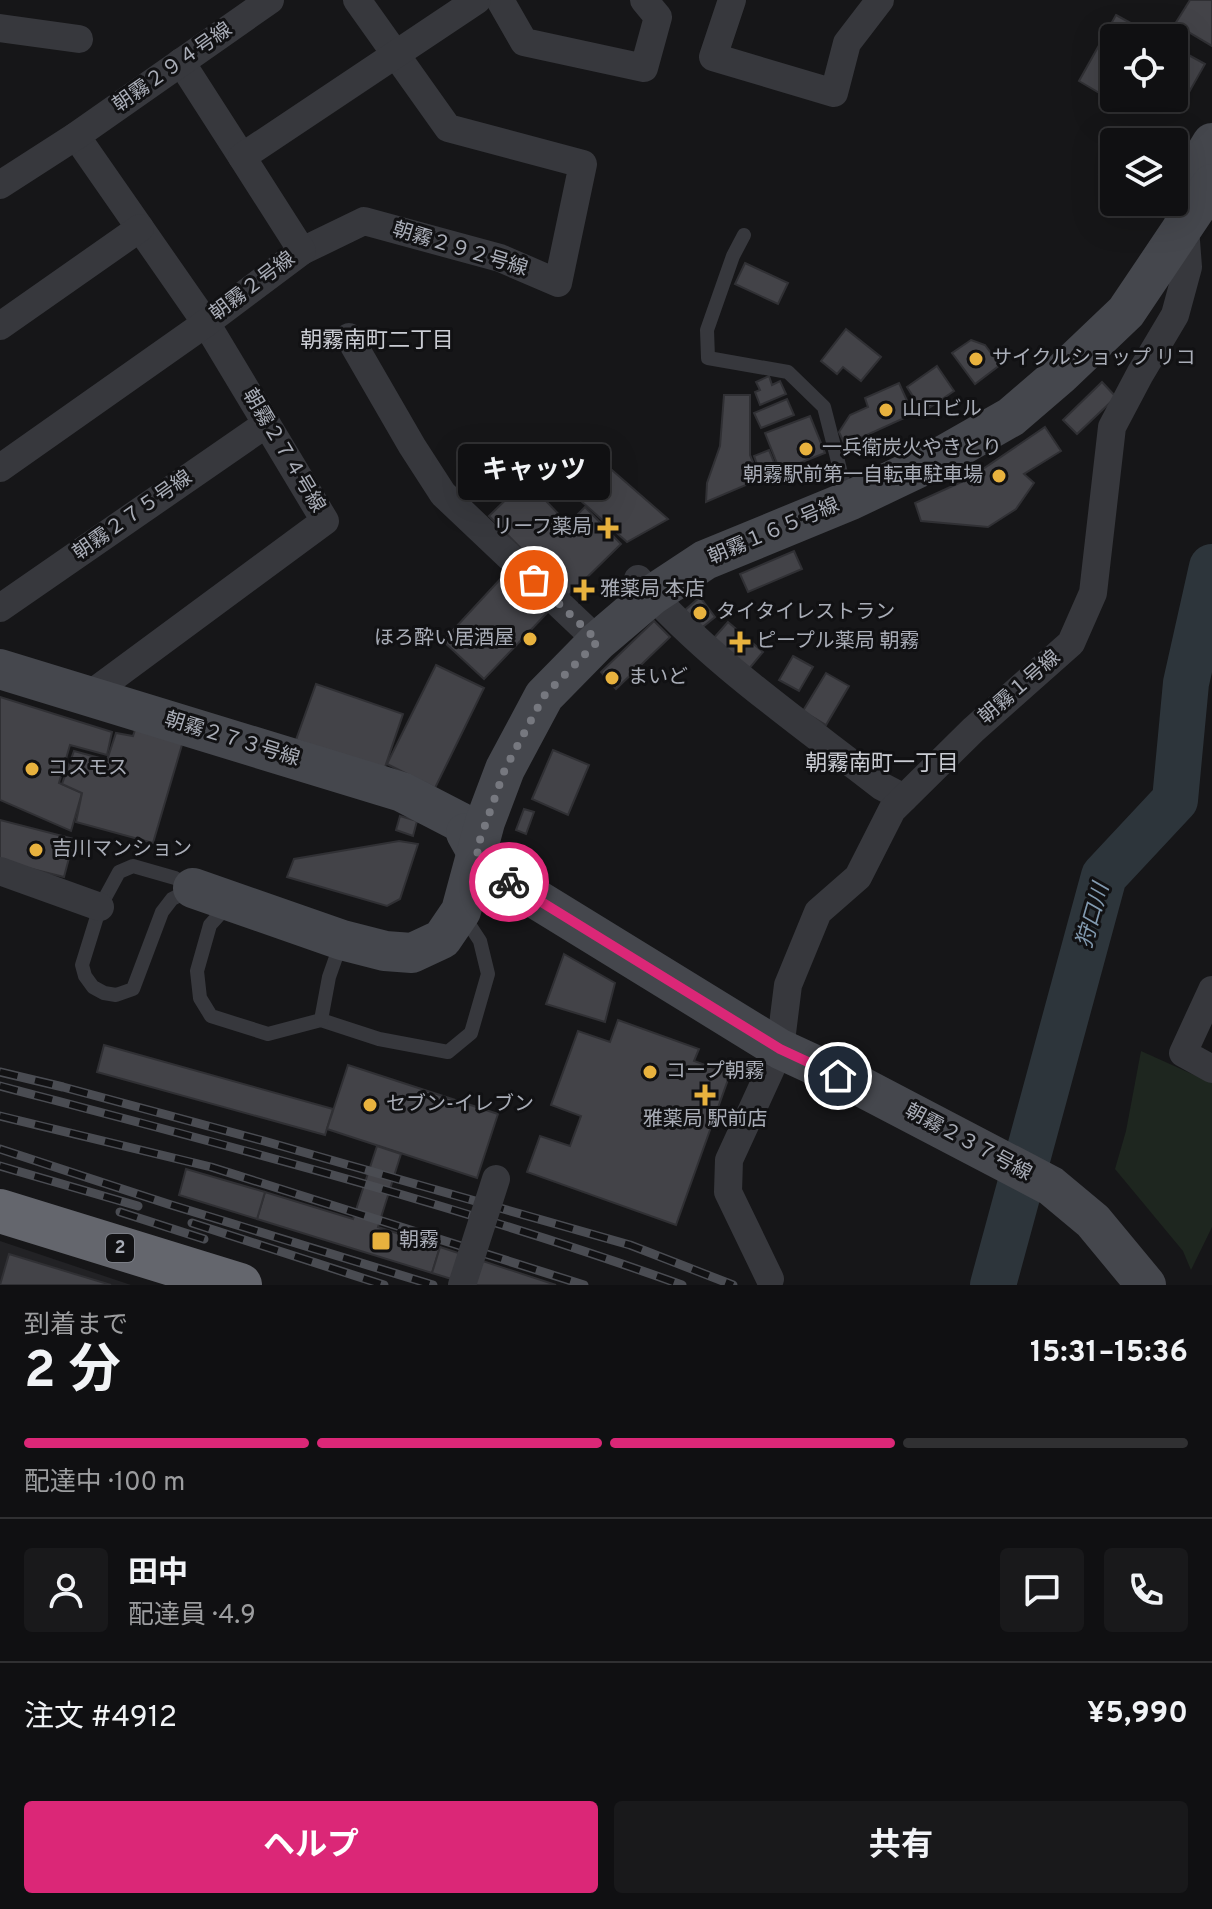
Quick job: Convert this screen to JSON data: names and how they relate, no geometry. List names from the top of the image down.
{
  "streets": {
    "highway": ["2"],
    "street": [
      "朝霧２９４号線",
      "朝霧２９２号線",
      "朝霧２号線",
      "朝霧２７４号線",
      "朝霧２７５号線",
      "朝霧１６５号線",
      "朝霧１号線",
      "朝霧２７３号線",
      "朝霧２３７号線"
    ]
  },
  "crossings": [
    ["朝霧２９４号線", "朝霧２号線"],
    ["朝霧２９４号線", "朝霧２７４号線"],
    ["朝霧２９２号線", "朝霧２号線"],
    ["朝霧２号線", "朝霧２７４号線"],
    ["朝霧２７４号線", "朝霧２７５号線"],
    ["朝霧２７４号線", "朝霧２７３号線"],
    ["朝霧１６５号線", "朝霧１号線"],
    ["朝霧１６５号線", "朝霧２７３号線"],
    ["朝霧１６５号線", "朝霧２３７号線"],
    ["朝霧１号線", "朝霧２３７号線"],
    ["朝霧２７３号線", "朝霧２３７号線"]
  ],
  "districts": ["朝霧南町二丁目", "朝霧南町一丁目"],
  "water": ["狩口川"],
  "places": {
    "other": [
      "サイクルショップ リコ",
      "山口ビル",
      "一兵衛炭火やきとり",
      "朝霧駅前第一自転車駐車場",
      "キャッツ",
      "タイタイレストラン",
      "ほろ酔い居酒屋",
      "まいど",
      "コスモス",
      "吉川マンション",
      "コープ朝霧",
      "セブン-イレブン"
    ],
    "health": [
      "リーフ薬局",
      "雅薬局 本店",
      "ピープル薬局 朝霧",
      "雅薬局 駅前店"
    ],
    "transit": ["朝霧"]
  },
  "page": {
    "bubble": "キャッツ",
    "heading": ["2 分", "到着まで", "15:31–15:36"],
    "panel": [
      "田中",
      "配達員 · 4.9",
      "注文 #4912",
      "¥5,990"
    ],
    "bar": "配達中 · 100 m",
    "buttons": ["ヘルプ", "共有"]
  }
}
